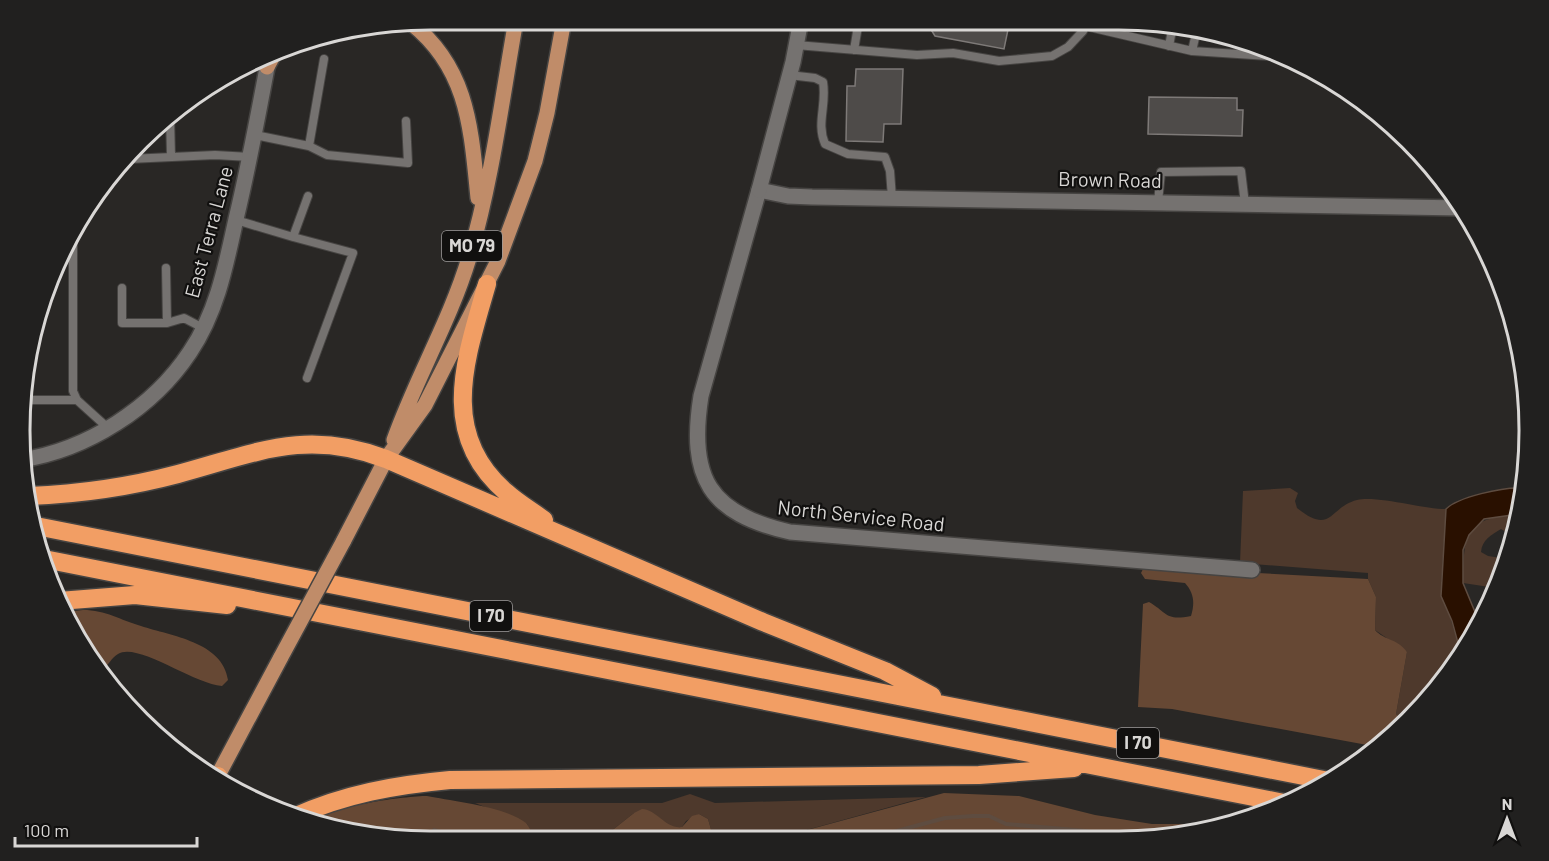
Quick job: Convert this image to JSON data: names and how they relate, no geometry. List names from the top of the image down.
{
  "streets": {
    "highway": ["I 70"],
    "main road": ["MO 79"],
    "street": ["Brown Road", "East Terra Lane", "North Service Road"]
  },
  "crossings": [
    ["Brown Road", "North Service Road"]
  ],
  "scale_bar": "100 m",
  "north": "top"
}
